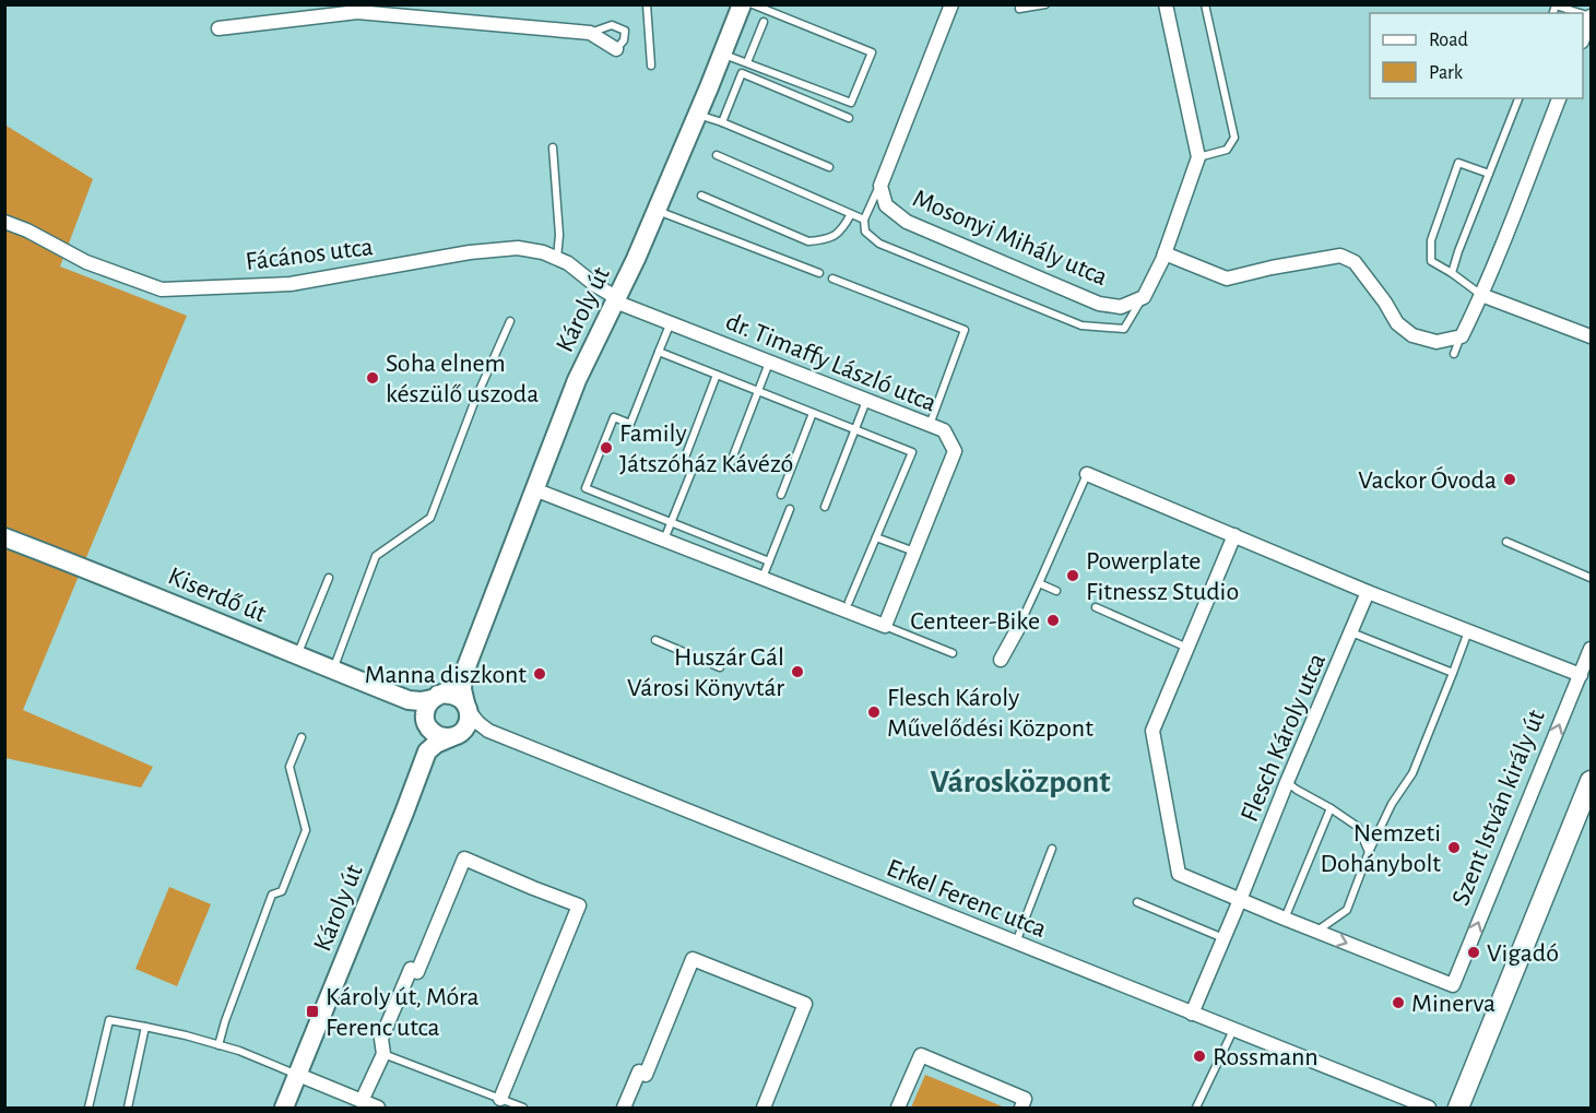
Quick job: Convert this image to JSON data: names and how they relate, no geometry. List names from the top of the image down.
{
  "streets": {
    "street": [
      "Mosonyi Mihály utca",
      "Fácános utca",
      "Károly út",
      "dr. Timaffy László utca",
      "Kiserdő út",
      "Flesch Károly utca",
      "Szent István király út",
      "Erkel Ferenc utca"
    ]
  },
  "crossings": [
    ["Fácános utca", "Károly út"],
    ["Fácános utca", "dr. Timaffy László utca"],
    ["Károly út", "dr. Timaffy László utca"],
    ["Károly út", "Kiserdő út"],
    ["Károly út", "Erkel Ferenc utca"],
    ["Kiserdő út", "Erkel Ferenc utca"],
    ["Flesch Károly utca", "Erkel Ferenc utca"]
  ],
  "districts": ["Városközpont"],
  "places": {
    "other": [
      "Soha elnem készülő uszoda",
      "Family Játszóház Kávézó",
      "Vackor Óvoda",
      "Powerplate Fitnessz Studio",
      "Centeer-Bike",
      "Huszár Gál Városi Könyvtár",
      "Manna diszkont",
      "Flesch Károly Művelődési Központ",
      "Nemzeti Dohánybolt",
      "Vigadó",
      "Minerva",
      "Rossmann"
    ],
    "transit": ["Károly út, Móra Ferenc utca"]
  },
  "legend": ["Road", "Park"]
}
